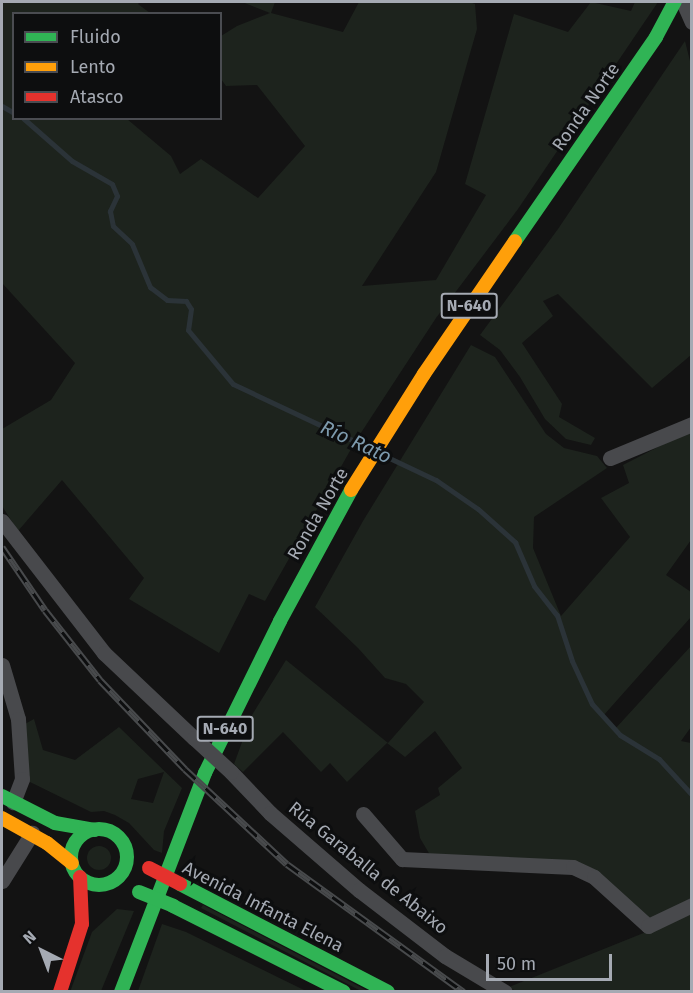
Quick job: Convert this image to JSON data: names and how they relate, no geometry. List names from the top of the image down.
{
  "streets": {
    "main road": ["Ronda Norte", "N-640", "Avenida Infanta Elena"],
    "street": ["Rúa Garaballa de Abaixo"]
  },
  "water": ["Río Rato"],
  "legend": ["Fluido", "Lento", "Atasco"],
  "scale_bar": "50 m",
  "north": "top left"
}
